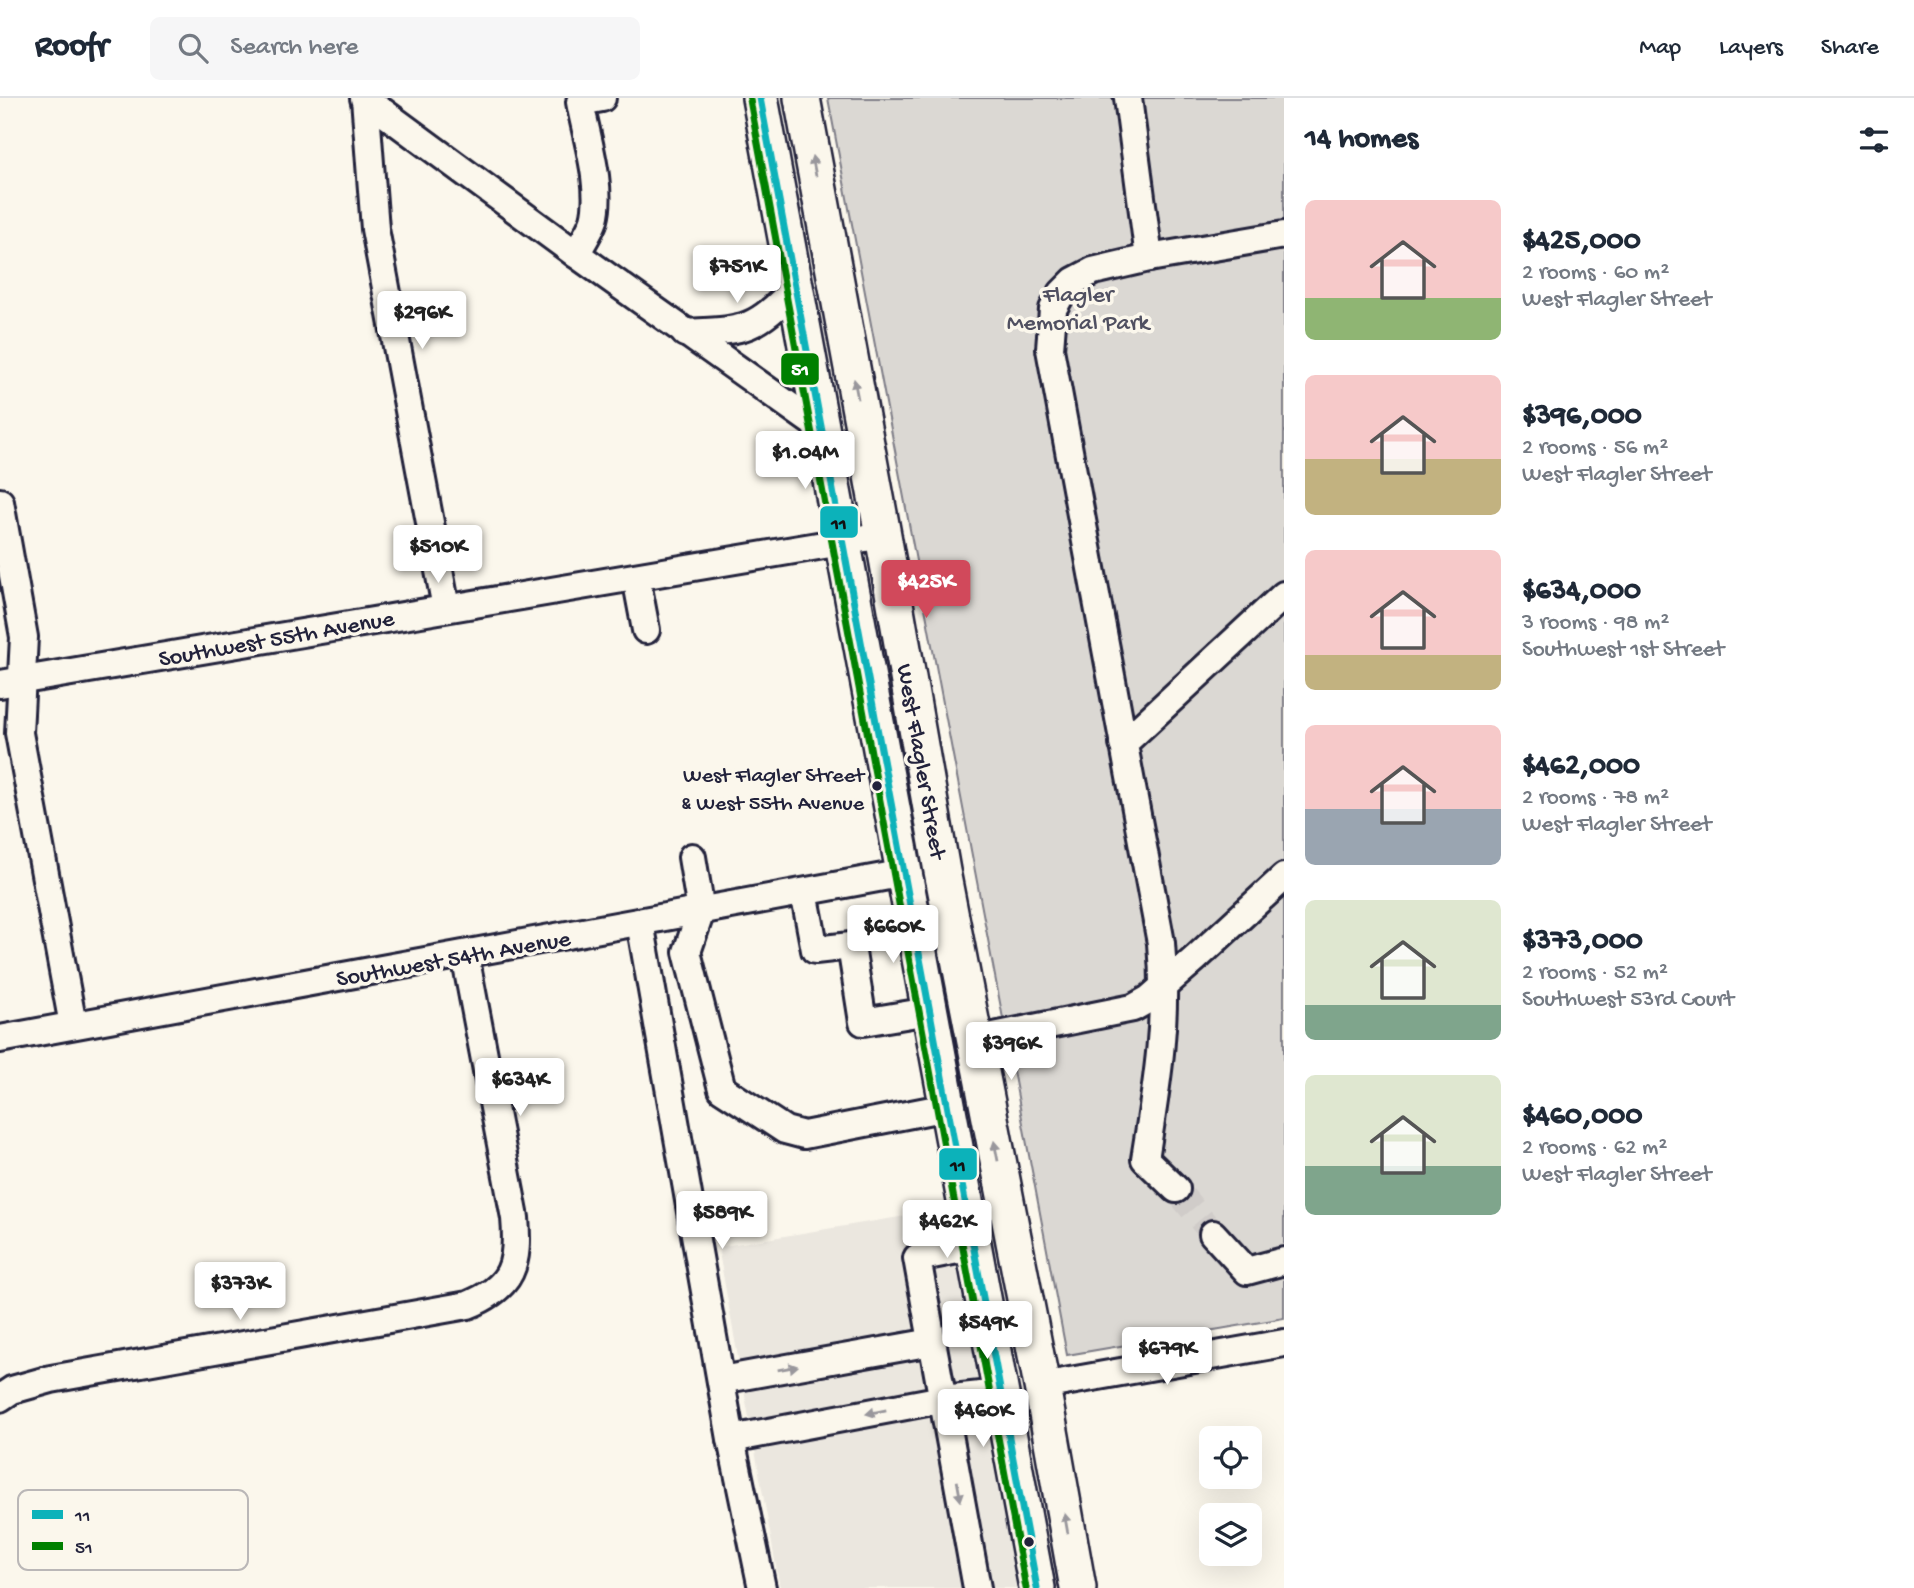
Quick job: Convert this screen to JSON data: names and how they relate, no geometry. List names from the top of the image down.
{
  "streets": {
    "main road": ["West Flagler Street"],
    "street": ["Southwest 55th Avenue", "Southwest 54th Avenue"]
  },
  "crossings": [
    ["Southwest 55th Avenue", "West Flagler Street"],
    ["West Flagler Street", "Southwest 54th Avenue"]
  ],
  "parks": ["Flagler Memorial Park"],
  "places": ["West Flagler Street & West 55th Avenue"],
  "lines": ["transit line 11", "transit line 51"],
  "legend": ["11", "51"],
  "page": {
    "header": "Roofr",
    "search": "Search here",
    "nav": ["Map", "Layers", "Share"],
    "heading": "14 homes",
    "list": [
      {
        "name": "$425,000",
        "note": "2 rooms · 60 m² · West Flagler Street"
      },
      {
        "name": "$396,000",
        "note": "2 rooms · 56 m² · West Flagler Street"
      },
      {
        "name": "$634,000",
        "note": "3 rooms · 98 m² · Southwest 1st Street"
      },
      {
        "name": "$462,000",
        "note": "2 rooms · 78 m² · West Flagler Street"
      },
      {
        "name": "$373,000",
        "note": "2 rooms · 52 m² · Southwest 53rd Court"
      },
      {
        "name": "$460,000",
        "note": "2 rooms · 62 m² · West Flagler Street"
      }
    ],
    "price": [
      "$751K",
      "$296K",
      "$1.04M",
      "$510K",
      "$425K",
      "$660K",
      "$396K",
      "$634K",
      "$589K",
      "$462K",
      "$373K",
      "$549K",
      "$679K",
      "$460K"
    ]
  }
}
